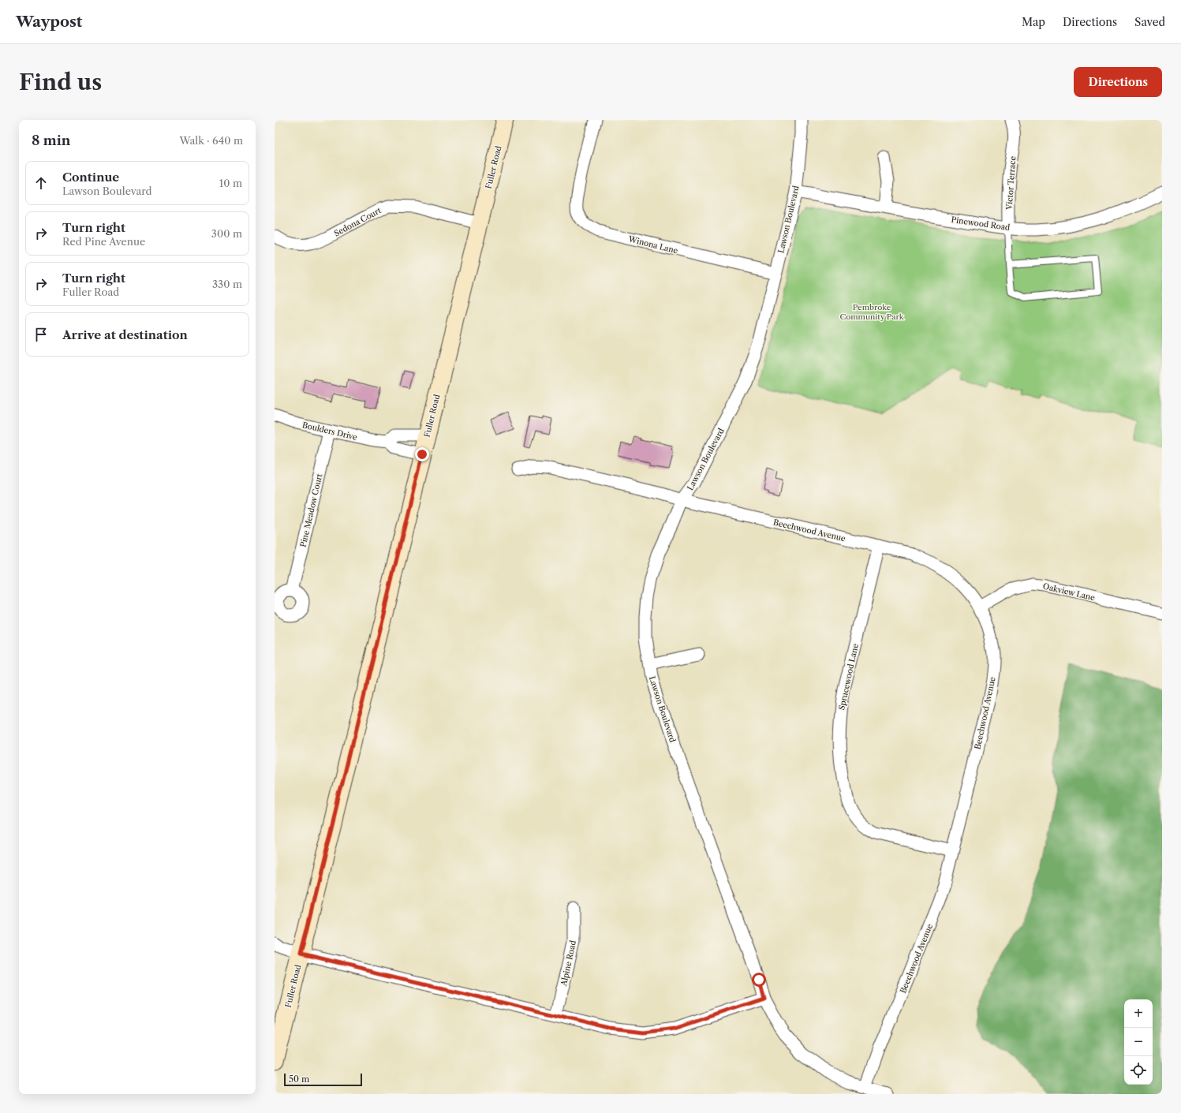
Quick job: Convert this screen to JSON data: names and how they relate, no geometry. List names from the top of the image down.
{
  "streets": {
    "street": [
      "Fuller Road",
      "Victor Terrace",
      "Lawson Boulevard",
      "Sedona Court",
      "Pinewood Road",
      "Winona Lane",
      "Boulders Drive",
      "Pine Meadow Court",
      "Beechwood Avenue",
      "Oakview Lane",
      "Sprucewood Lane",
      "Alpine Road"
    ]
  },
  "crossings": [
    ["Fuller Road", "Sedona Court"],
    ["Fuller Road", "Boulders Drive"],
    ["Victor Terrace", "Pinewood Road"],
    ["Lawson Boulevard", "Pinewood Road"],
    ["Lawson Boulevard", "Winona Lane"],
    ["Lawson Boulevard", "Beechwood Avenue"],
    ["Boulders Drive", "Pine Meadow Court"],
    ["Beechwood Avenue", "Oakview Lane"],
    ["Beechwood Avenue", "Sprucewood Lane"]
  ],
  "parks": ["Pembroke Community Park"],
  "scale_bar": "50 m",
  "page": {
    "header": "Waypost",
    "nav": ["Map", "Directions", "Saved"],
    "buttons": "Directions",
    "title": "Find us",
    "heading": ["8 min", "Walk · 640 m"],
    "list": [
      ["Continue", "Lawson Boulevard", "10 m"],
      ["Turn right", "Red Pine Avenue", "300 m"],
      ["Turn right", "Fuller Road", "330 m"],
      "Arrive at destination"
    ],
    "map_buttons": ["+", "−"],
    "scale": "50 m"
  }
}
